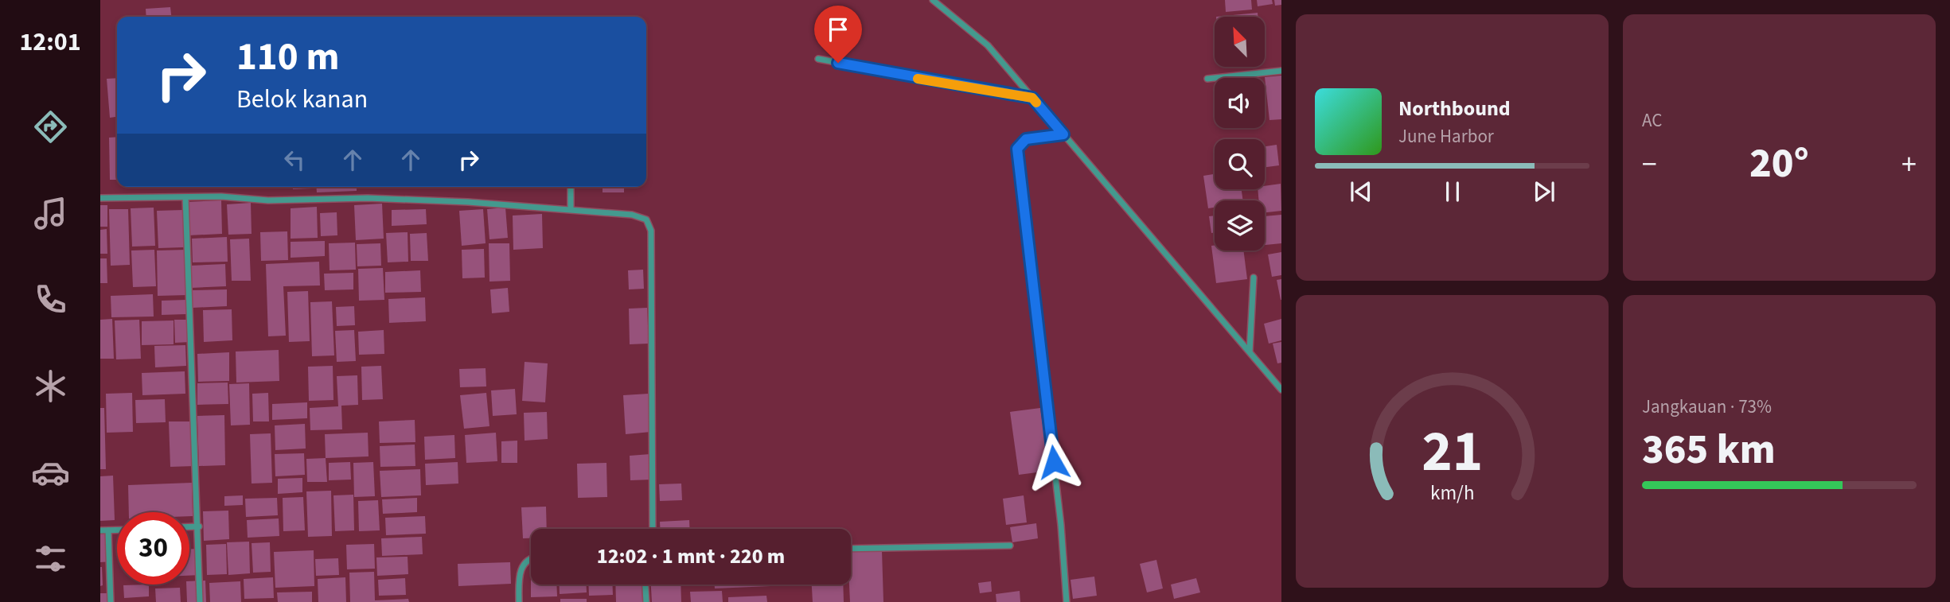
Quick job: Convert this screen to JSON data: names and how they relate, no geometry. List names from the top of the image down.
{
  "north": "top left",
  "page": {
    "tabs": "12:01",
    "tile": [
      "AC",
      ["Jangkauan · 73%", "365 km"]
    ],
    "turn": ["110 m", "Belok kanan"],
    "song": ["Northbound", "June Harbor"],
    "heat": ["−", "20°", "+"],
    "limit": "30",
    "trip": "12:02 · 1 mnt · 220 m",
    "gauge": ["21", "km/h"]
  }
}
